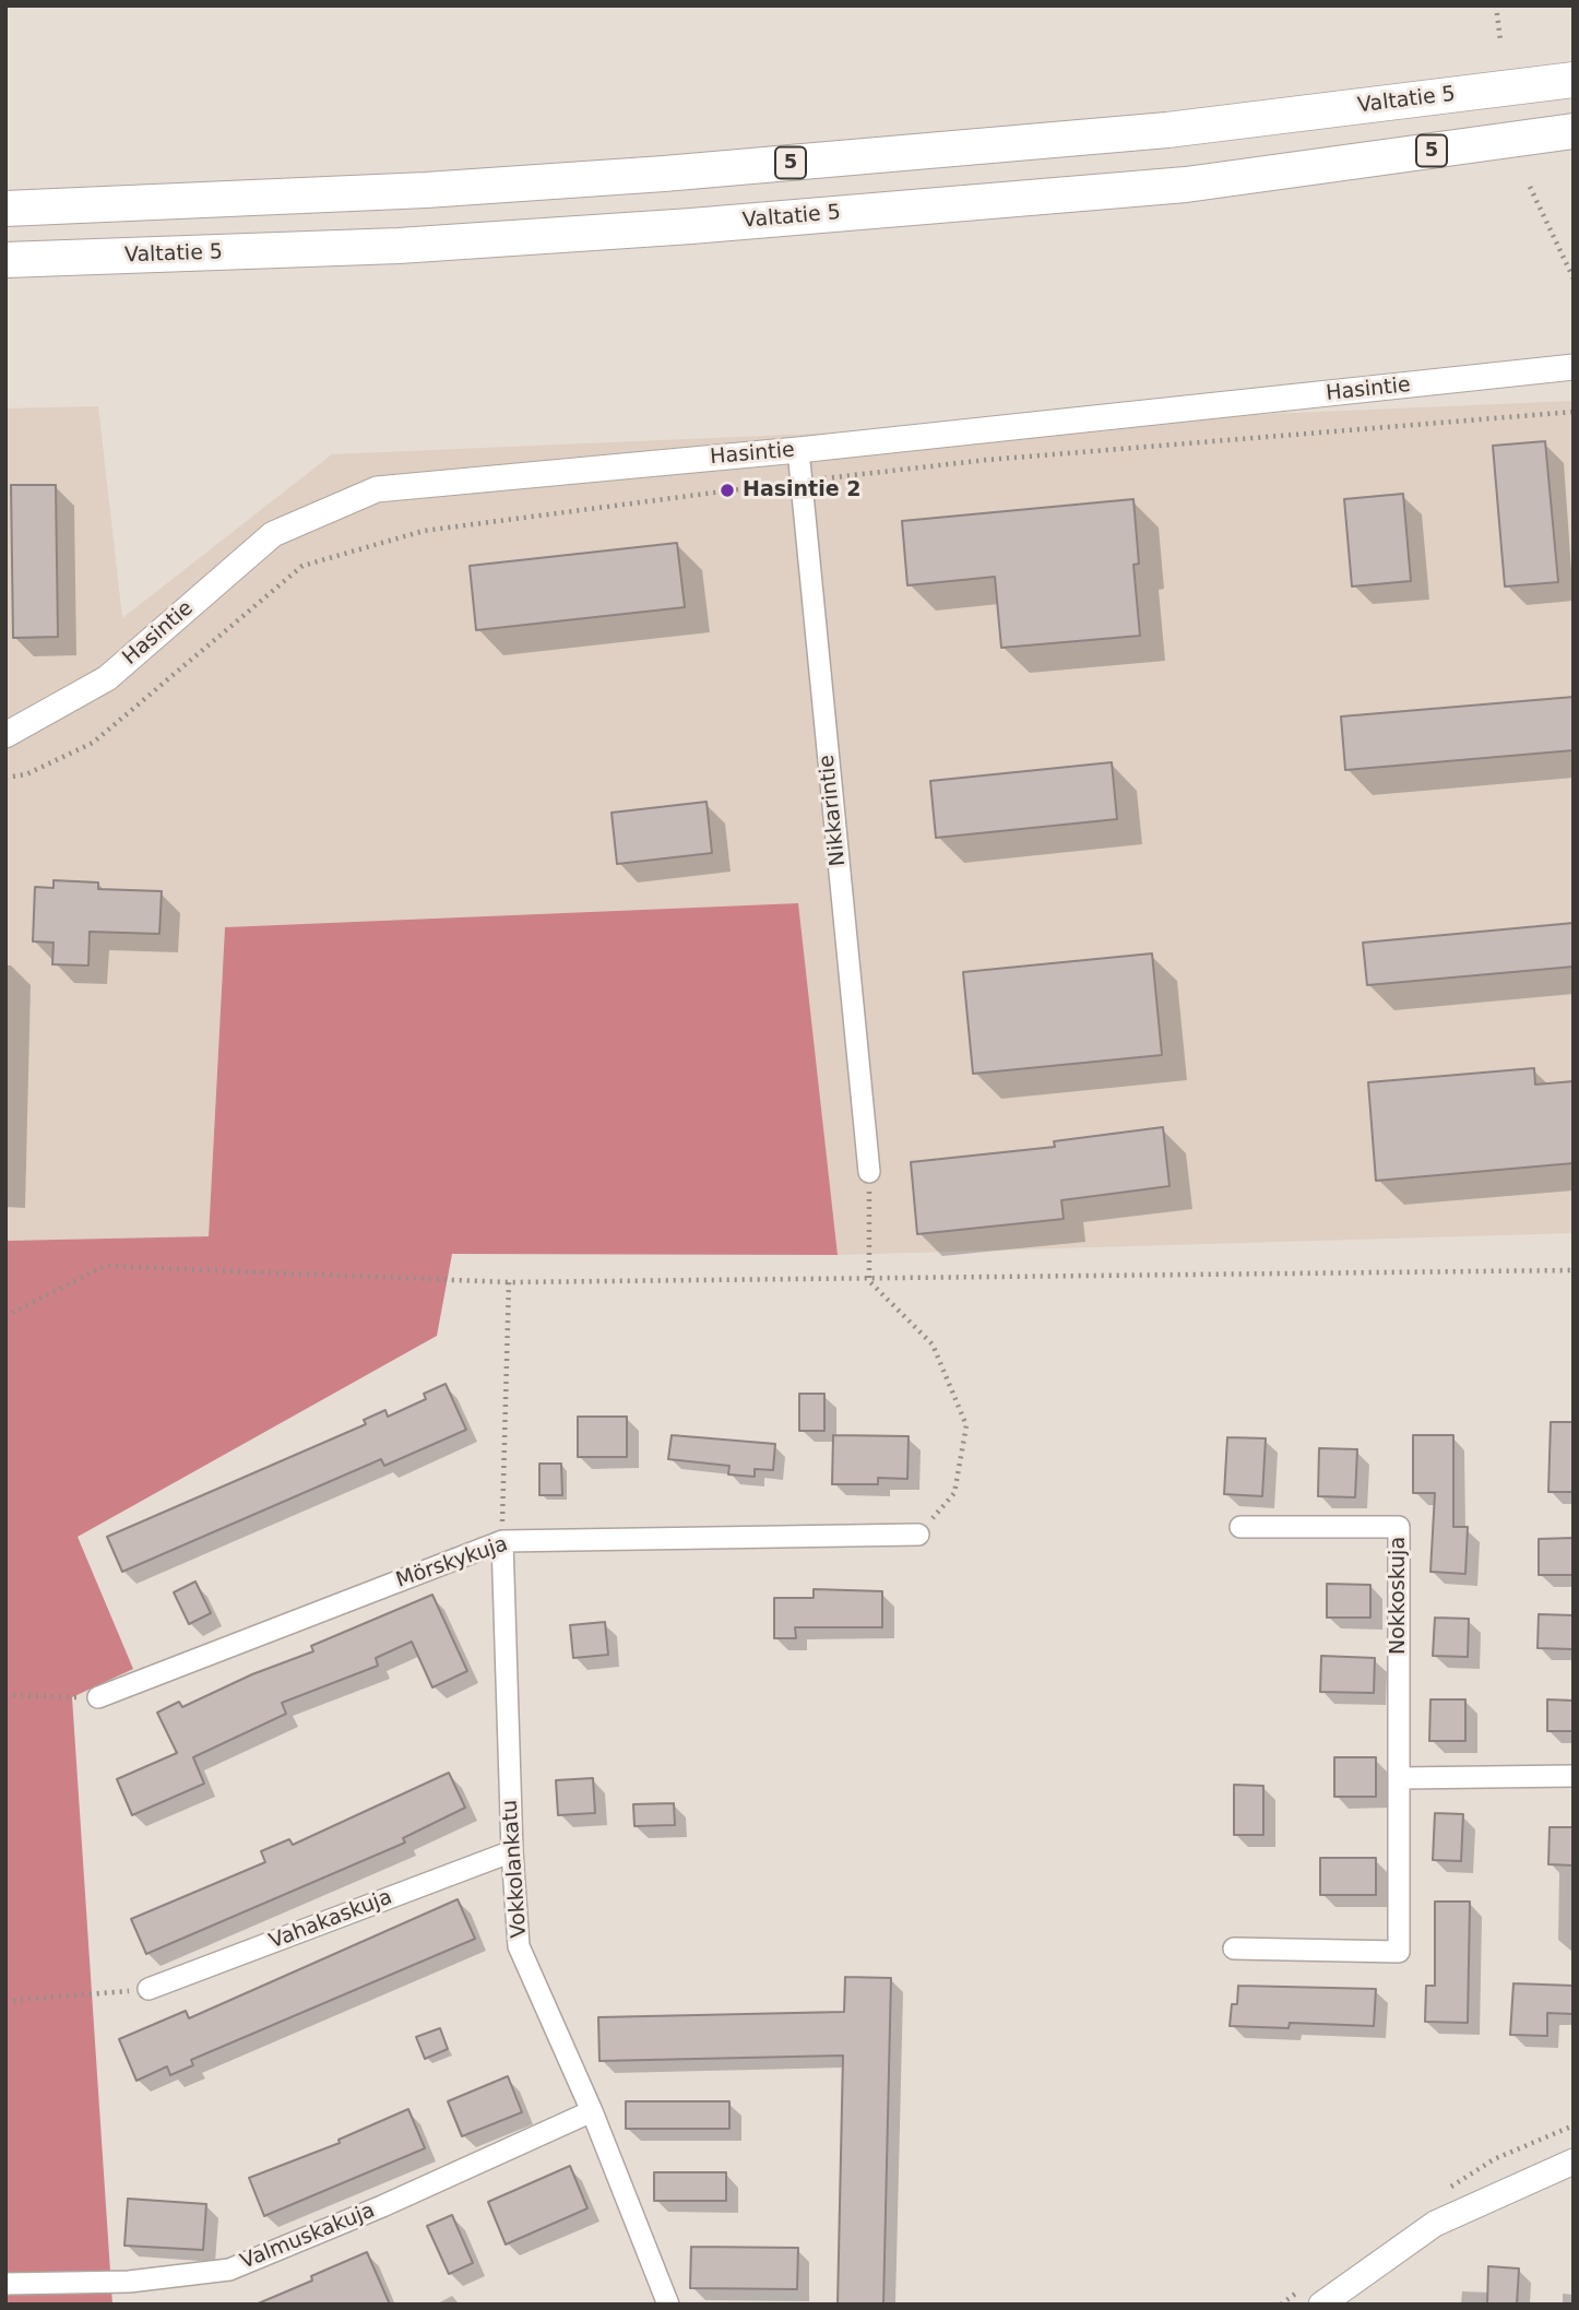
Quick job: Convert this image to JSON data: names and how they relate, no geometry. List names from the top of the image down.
{
  "streets": {
    "highway": ["Valtatie 5", "5"],
    "street": [
      "Hasintie",
      "Nikkarintie",
      "Mörskykuja",
      "Nokkoskuja",
      "Vokkolankatu",
      "Vahakaskuja",
      "Valmuskakuja"
    ]
  },
  "crossings": [
    ["Hasintie", "Nikkarintie"],
    ["Mörskykuja", "Vokkolankatu"],
    ["Vokkolankatu", "Vahakaskuja"],
    ["Vokkolankatu", "Valmuskakuja"]
  ],
  "places": ["Hasintie 2"]
}
